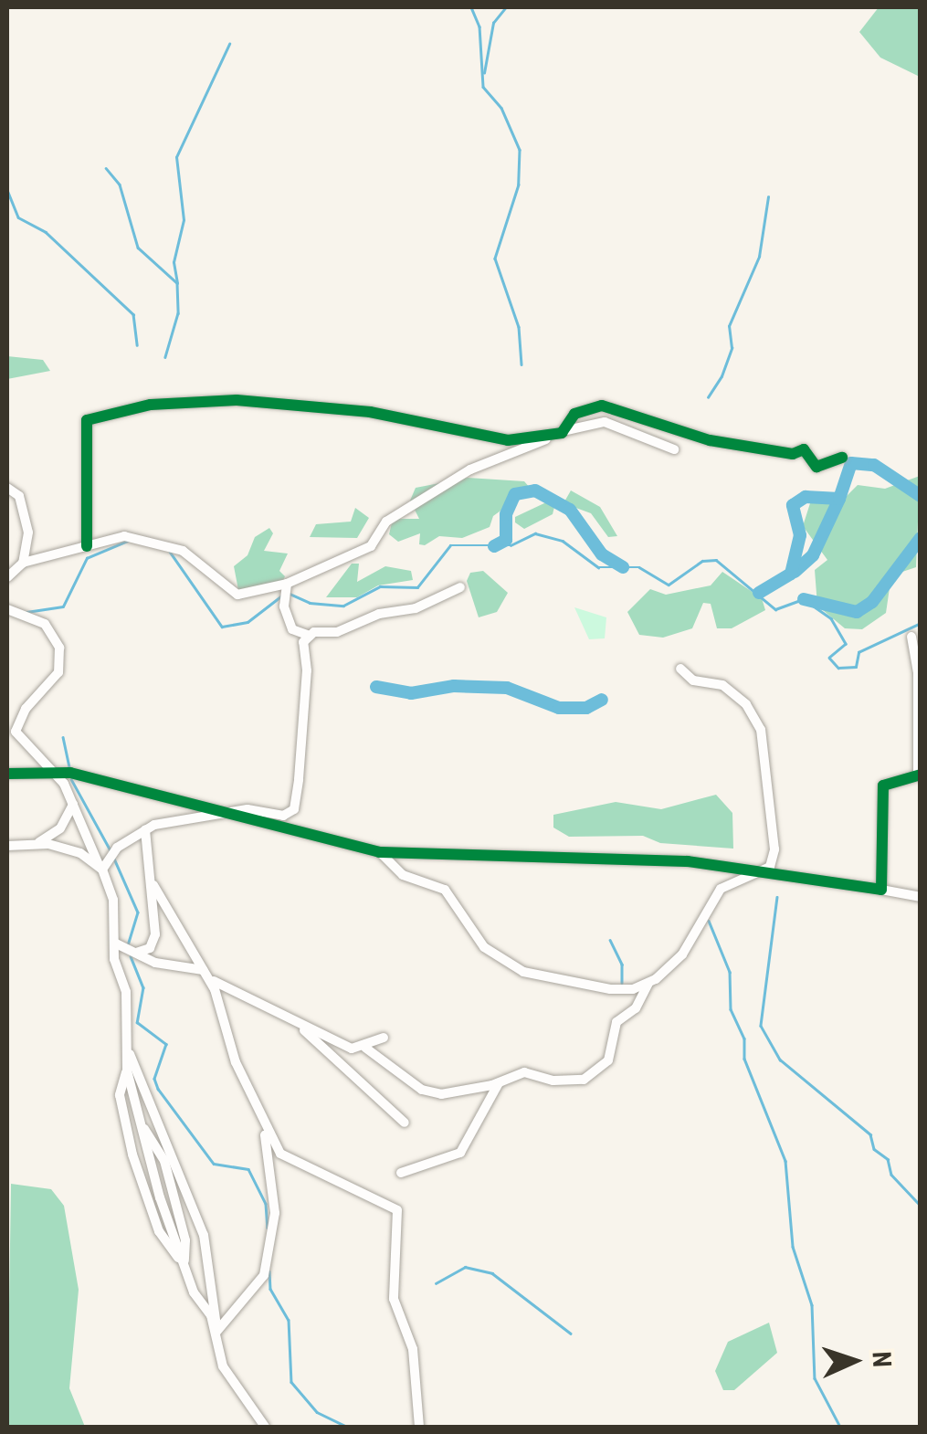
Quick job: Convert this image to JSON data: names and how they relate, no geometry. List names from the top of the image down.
{
  "north": "right"
}
